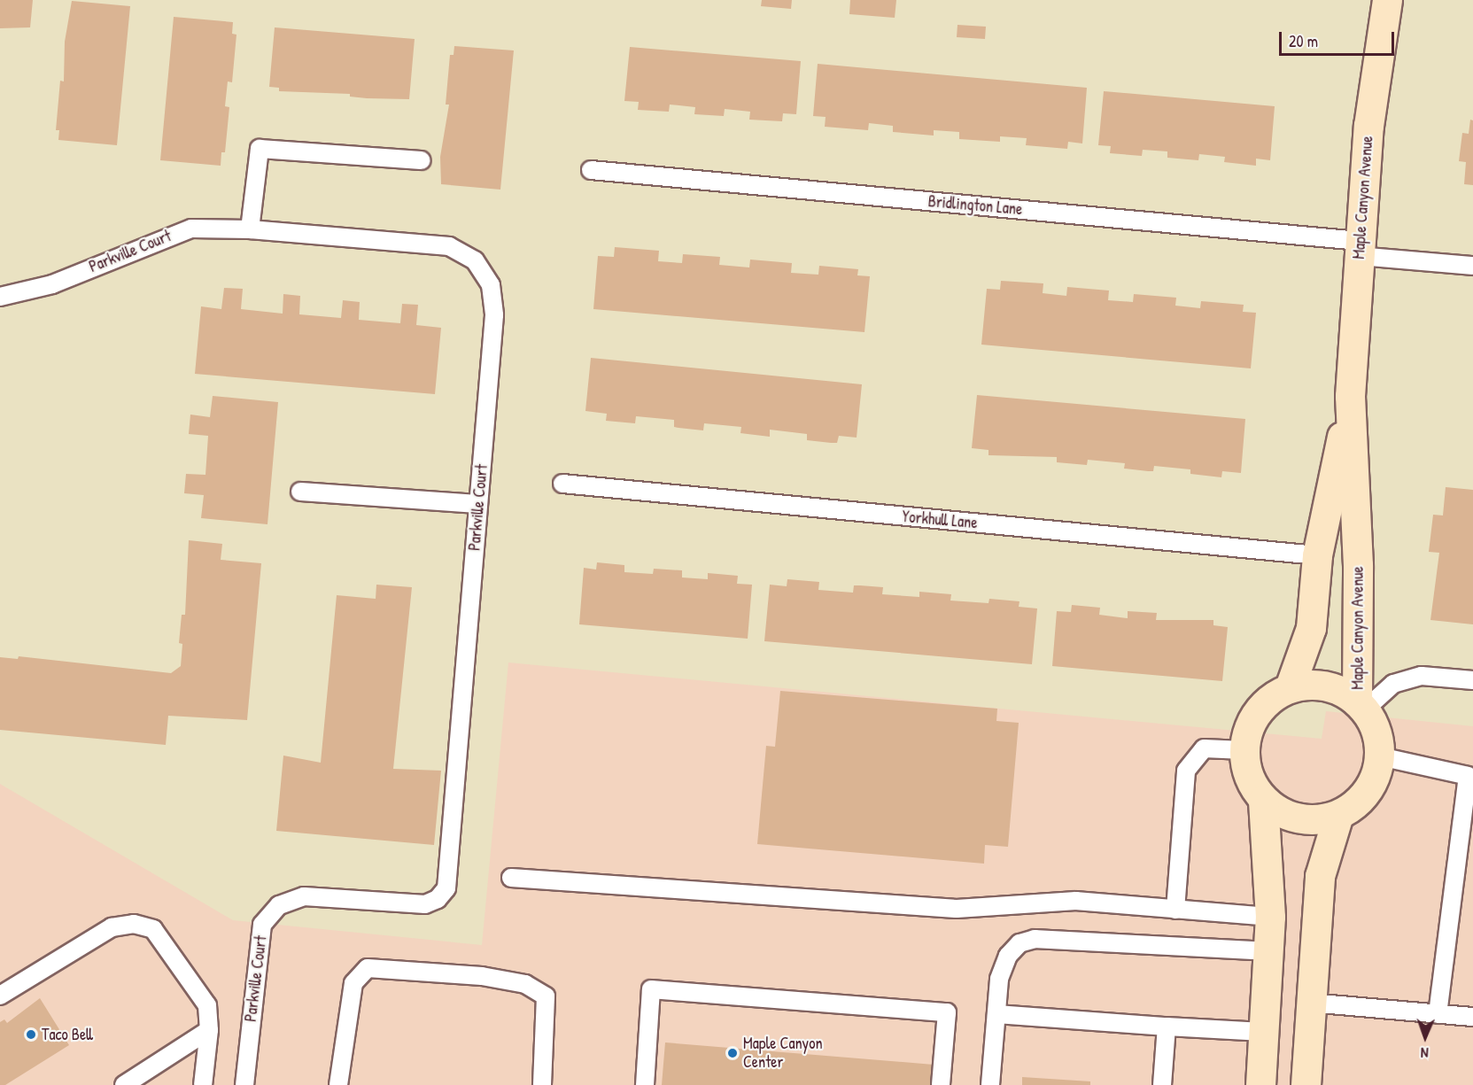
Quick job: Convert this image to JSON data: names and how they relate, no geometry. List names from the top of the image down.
{
  "streets": {
    "street": ["Maple Canyon Avenue"],
    "lane": ["Bridlington Lane", "Parkville Court", "Yorkhull Lane"]
  },
  "crossings": [
    ["Maple Canyon Avenue", "Bridlington Lane"],
    ["Maple Canyon Avenue", "Yorkhull Lane"]
  ],
  "places": ["Taco Bell", "Maple Canyon Center"],
  "scale_bar": "20 m",
  "north": "bottom"
}
